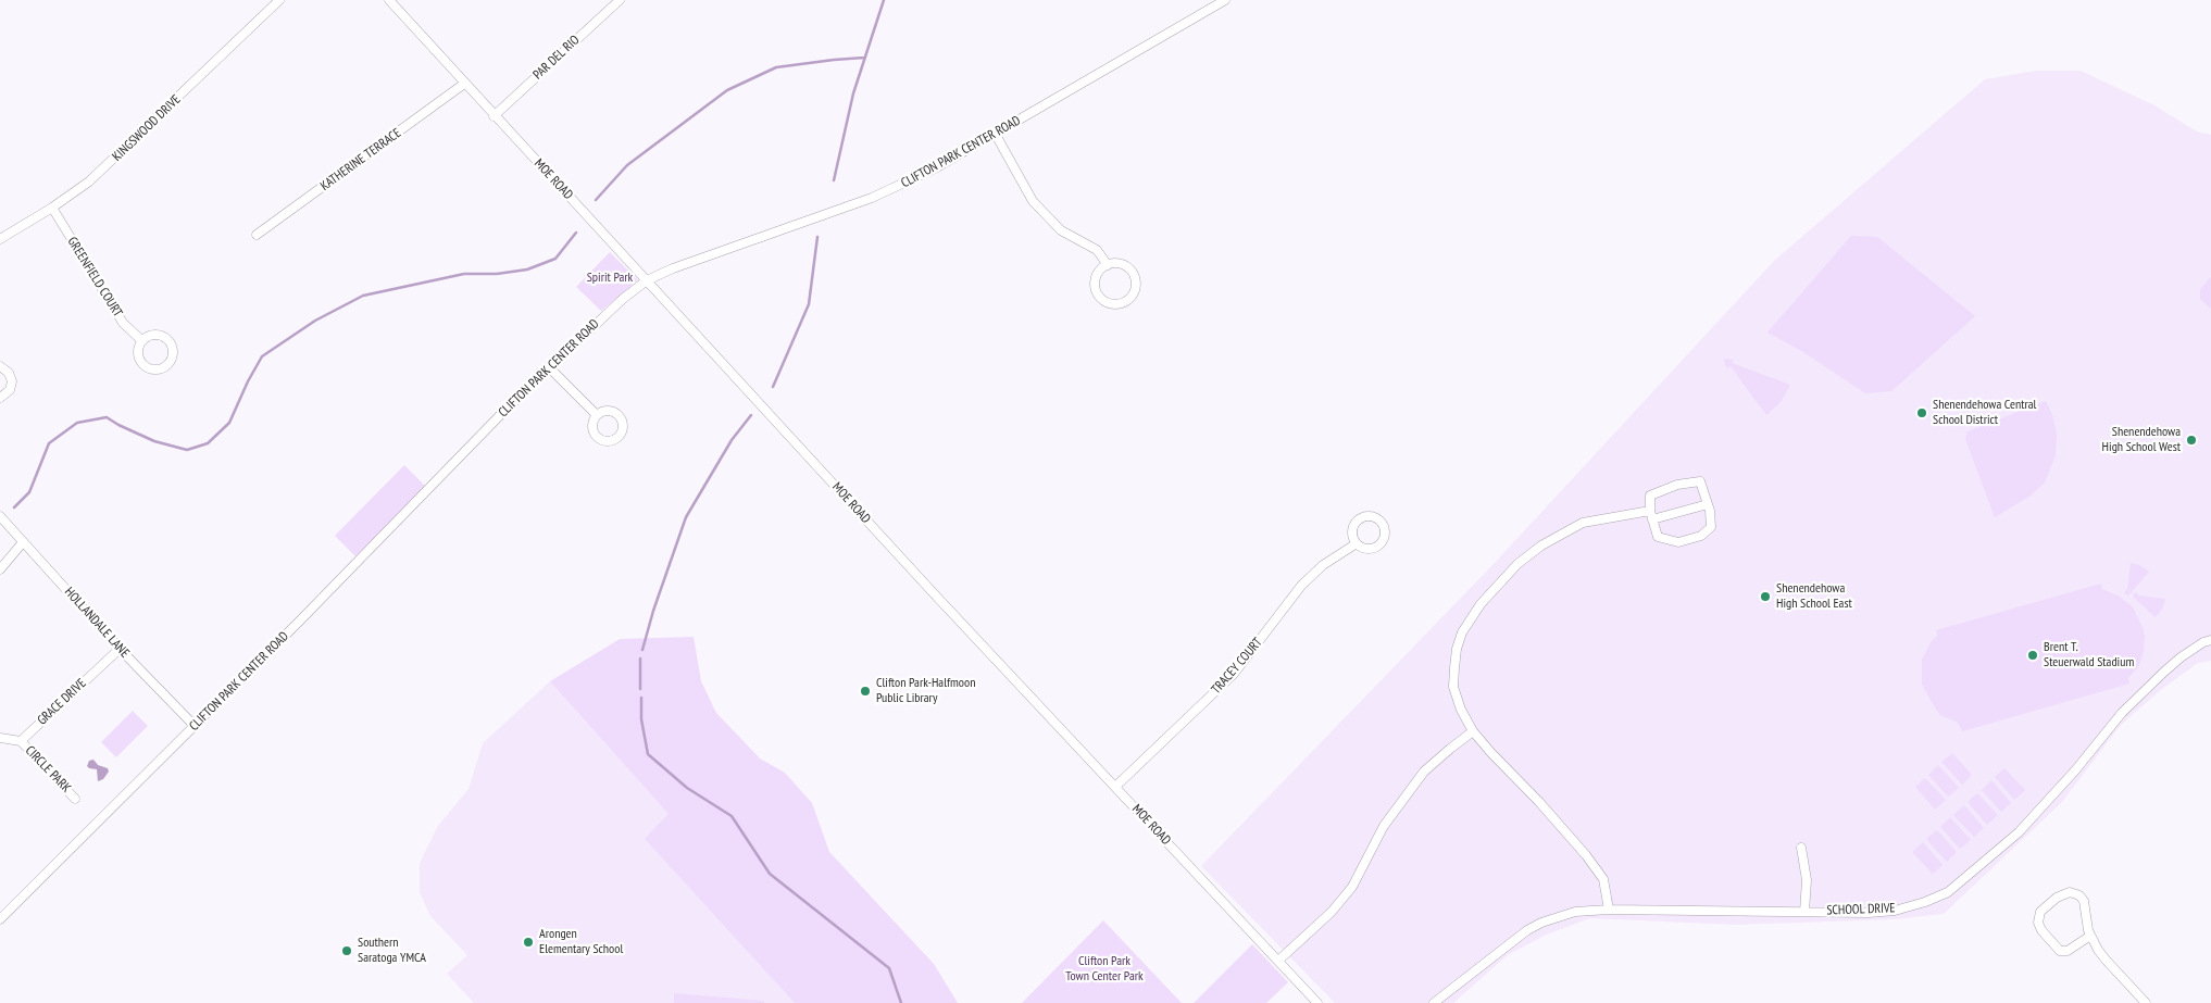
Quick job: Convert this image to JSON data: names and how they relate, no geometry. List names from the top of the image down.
{
  "streets": {
    "street": [
      "PAR DEL RIO",
      "KINGSWOOD DRIVE",
      "CLIFTON PARK CENTER ROAD",
      "KATHERINE TERRACE",
      "MOE ROAD",
      "GREENFIELD COURT",
      "HOLLANDALE LANE",
      "TRACEY COURT",
      "GRACE DRIVE",
      "CIRCLE PARK",
      "SCHOOL DRIVE"
    ]
  },
  "crossings": [
    ["PAR DEL RIO", "MOE ROAD"],
    ["KINGSWOOD DRIVE", "GREENFIELD COURT"],
    ["CLIFTON PARK CENTER ROAD", "MOE ROAD"],
    ["CLIFTON PARK CENTER ROAD", "HOLLANDALE LANE"],
    ["KATHERINE TERRACE", "MOE ROAD"],
    ["MOE ROAD", "TRACEY COURT"],
    ["HOLLANDALE LANE", "GRACE DRIVE"],
    ["GRACE DRIVE", "CIRCLE PARK"]
  ],
  "parks": ["Spirit Park", "Clifton Park Town Center Park"],
  "places": [
    "Shenendehowa Central School District",
    "Shenendehowa High School West",
    "Shenendehowa High School East",
    "Brent T. Steuerwald Stadium",
    "Clifton Park-Halfmoon Public Library",
    "Arongen Elementary School",
    "Southern Saratoga YMCA"
  ]
}
